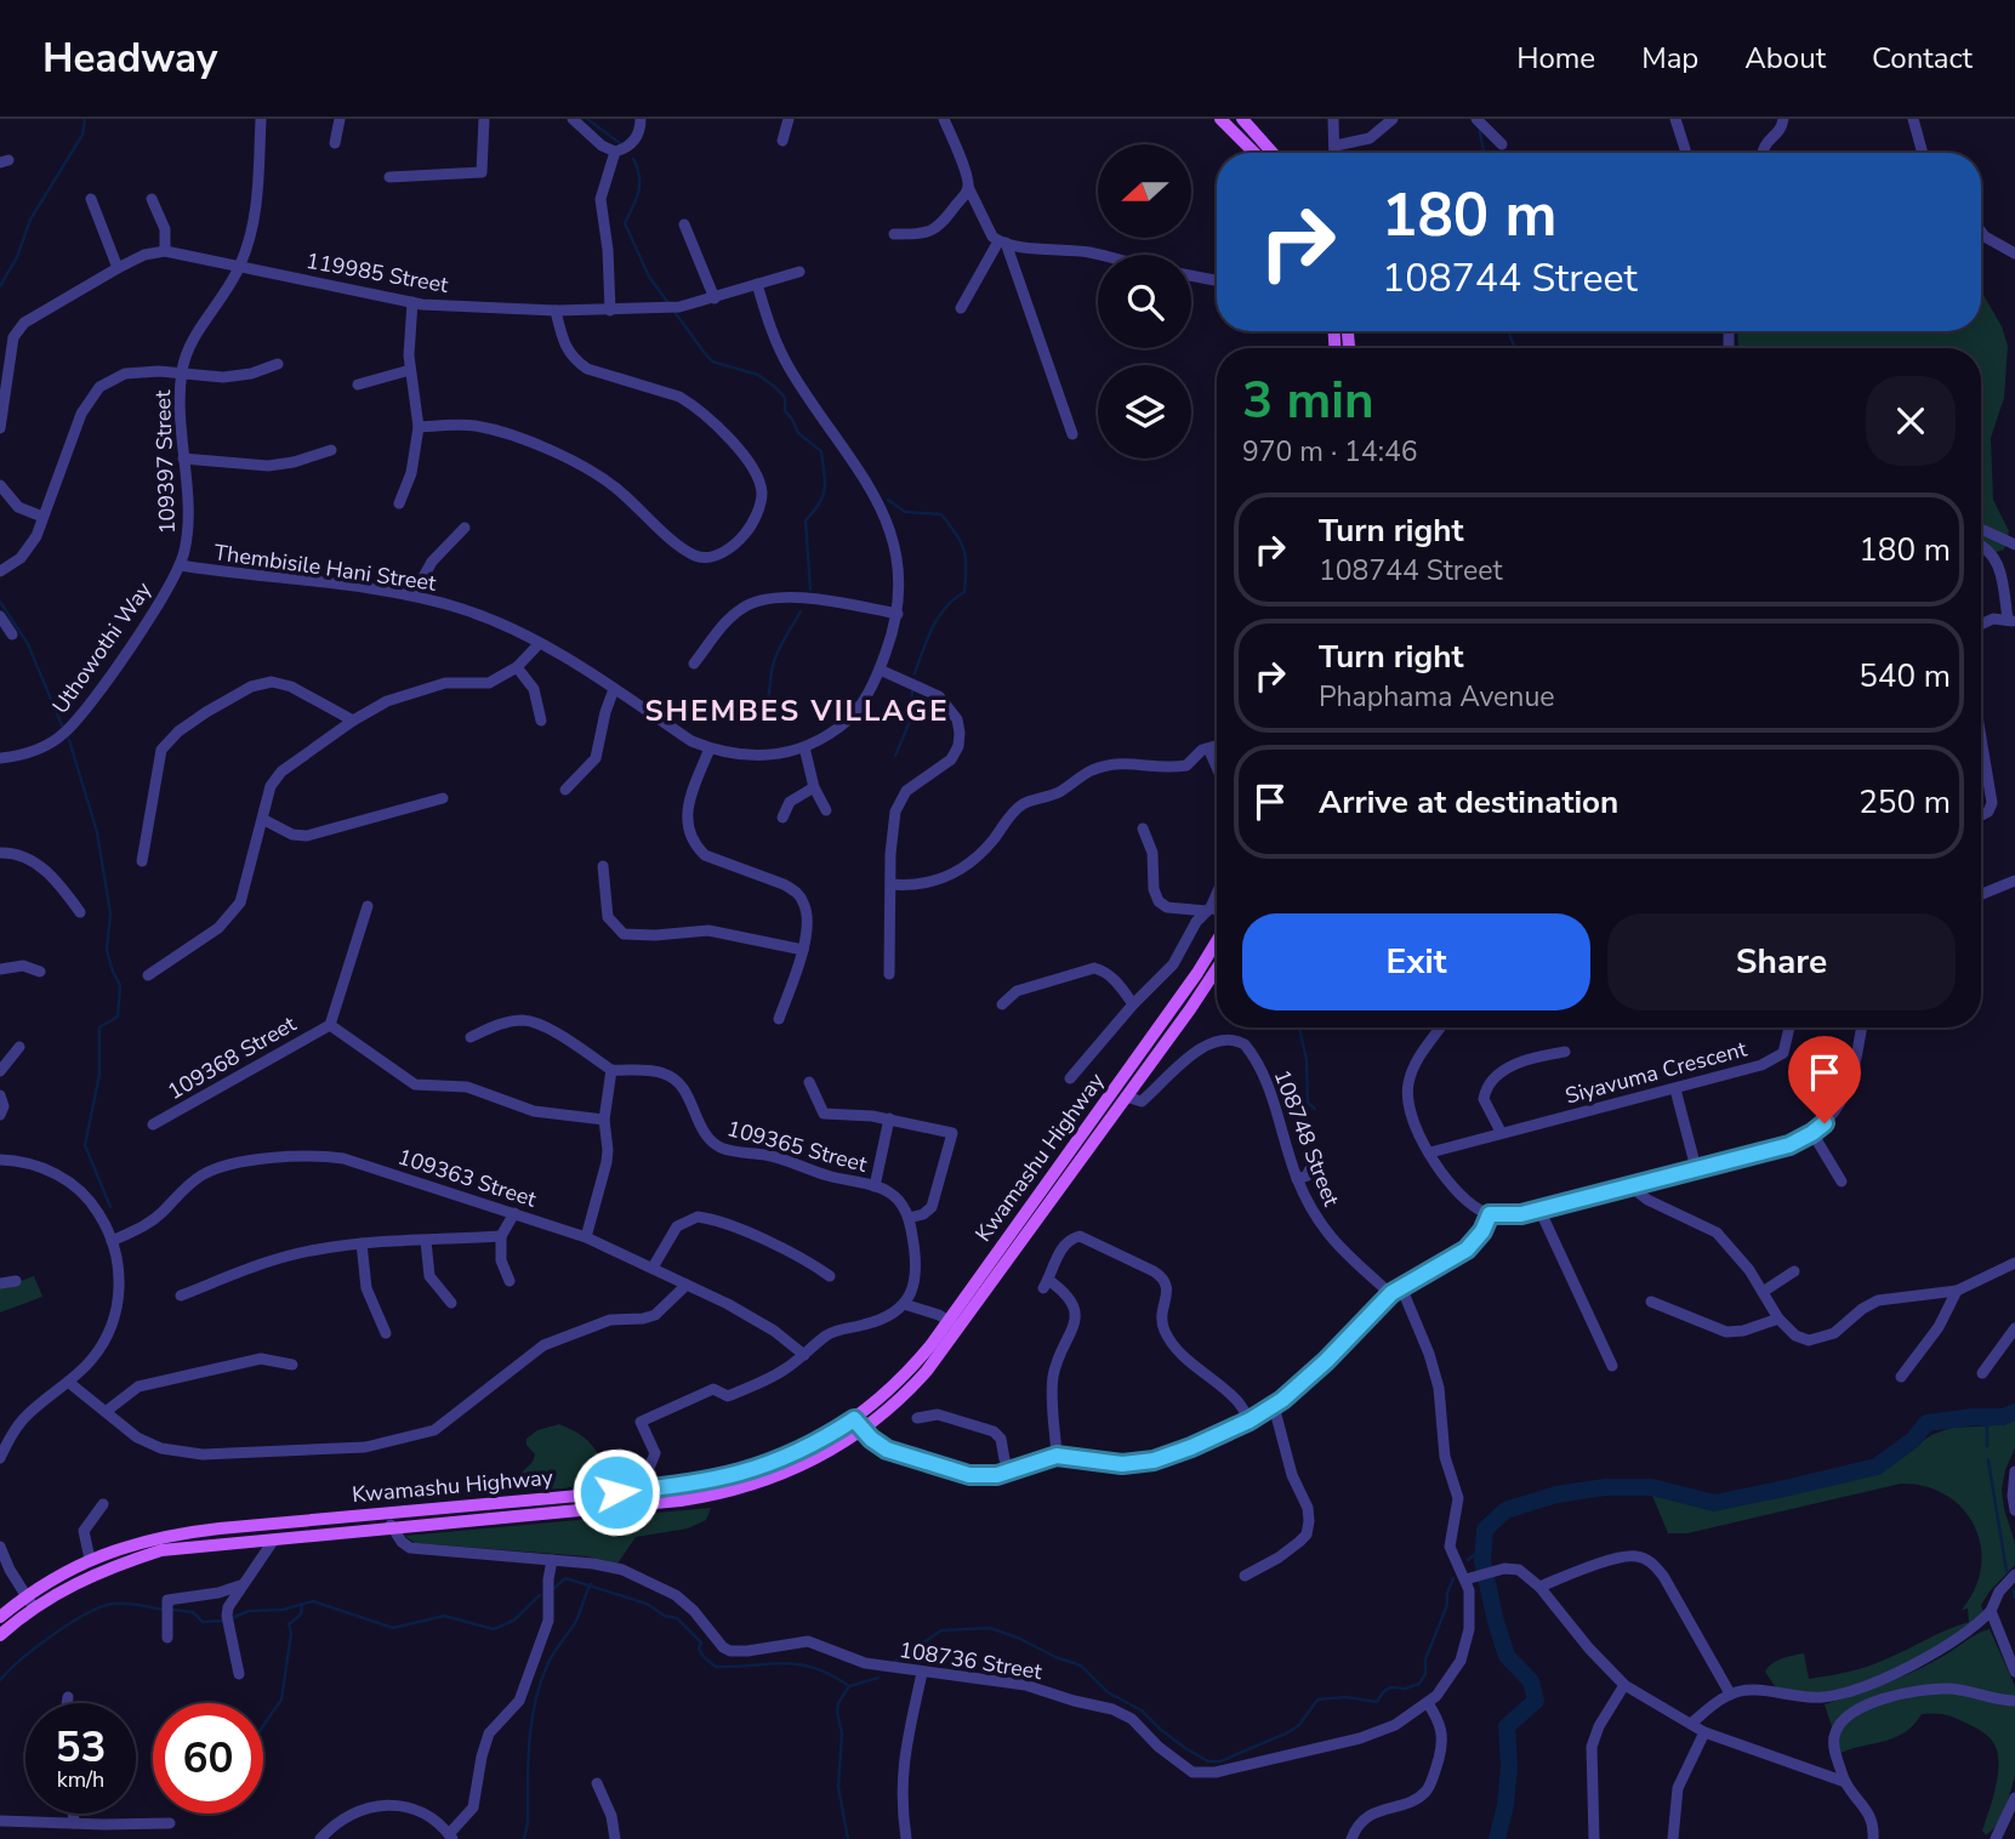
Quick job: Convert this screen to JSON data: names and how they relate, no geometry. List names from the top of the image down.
{
  "streets": {
    "main road": ["Kwamashu Highway"],
    "street": [
      "119985 Street",
      "109397 Street",
      "Thembisile Hani Street",
      "Uthowothi Way",
      "109368 Street",
      "Siyavuma Crescent",
      "108748 Street",
      "109365 Street",
      "109363 Street",
      "108736 Street"
    ]
  },
  "crossings": [
    ["119985 Street", "109397 Street"],
    ["119985 Street", "Thembisile Hani Street"],
    ["109397 Street", "Thembisile Hani Street"],
    ["109397 Street", "Uthowothi Way"],
    ["Thembisile Hani Street", "Uthowothi Way"],
    ["108748 Street", "Kwamashu Highway"],
    ["108748 Street", "108736 Street"],
    ["Kwamashu Highway", "108736 Street"]
  ],
  "districts": ["SHEMBES VILLAGE"],
  "north": "left",
  "page": {
    "header": "Headway",
    "nav": [
      "Home",
      "Map",
      "About",
      "Contact"
    ],
    "turn": ["180 m", "108744 Street"],
    "heading": ["3 min", "970 m · 14:46"],
    "list": [
      {
        "name": "Turn right",
        "note": "108744 Street",
        "value": "180 m"
      },
      {
        "name": "Turn right",
        "note": "Phaphama Avenue",
        "value": "540 m"
      },
      {
        "name": "Arrive at destination",
        "value": "250 m"
      }
    ],
    "buttons": ["Exit", "Share"],
    "speed": "53 km/h",
    "limit": "60"
  }
}
